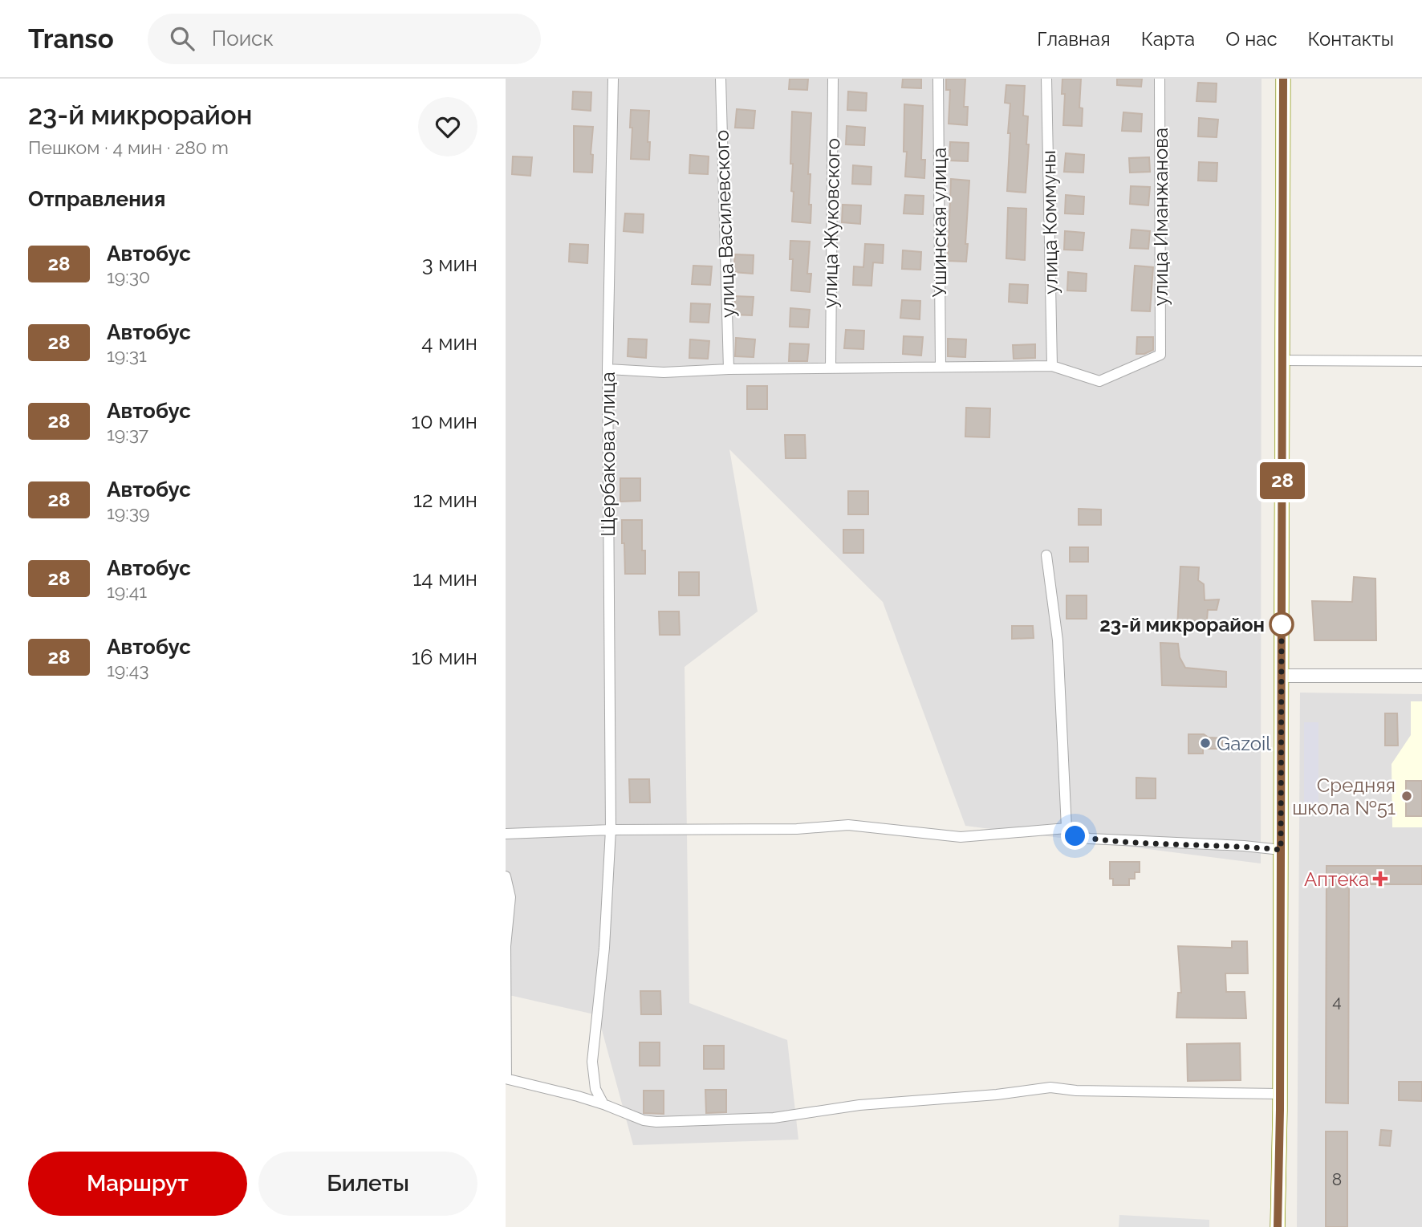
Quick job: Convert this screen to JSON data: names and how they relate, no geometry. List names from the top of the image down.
{
  "streets": {
    "street": [
      "улица Иманжанова",
      "Ушинская улица",
      "улица Коммуны",
      "улица Жуковского",
      "улица Василевского",
      "Щербакова улица"
    ]
  },
  "crossings": [
    ["улица Иманжанова", "улица Коммуны"]
  ],
  "places": {
    "other": ["23-й микрорайон", "Gazoil", "Средняя школа №51"],
    "health": ["Аптека"]
  },
  "lines": ["bus line 28"],
  "house_numbers": ["4", "8"],
  "page": {
    "header": "Transo",
    "search": "Поиск",
    "nav": [
      "Главная",
      "Карта",
      "О нас",
      "Контакты"
    ],
    "heading": [
      ["23-й микрорайон", "Пешком · 4 мин · 280 m"],
      "Отправления"
    ],
    "on_map": "28",
    "list": [
      {
        "mark": "28",
        "name": "Автобус",
        "note": "19:30",
        "value": "3 мин"
      },
      {
        "mark": "28",
        "name": "Автобус",
        "note": "19:31",
        "value": "4 мин"
      },
      {
        "mark": "28",
        "name": "Автобус",
        "note": "19:37",
        "value": "10 мин"
      },
      {
        "mark": "28",
        "name": "Автобус",
        "note": "19:39",
        "value": "12 мин"
      },
      {
        "mark": "28",
        "name": "Автобус",
        "note": "19:41",
        "value": "14 мин"
      },
      {
        "mark": "28",
        "name": "Автобус",
        "note": "19:43",
        "value": "16 мин"
      }
    ],
    "buttons": ["Маршрут", "Билеты"]
  }
}
